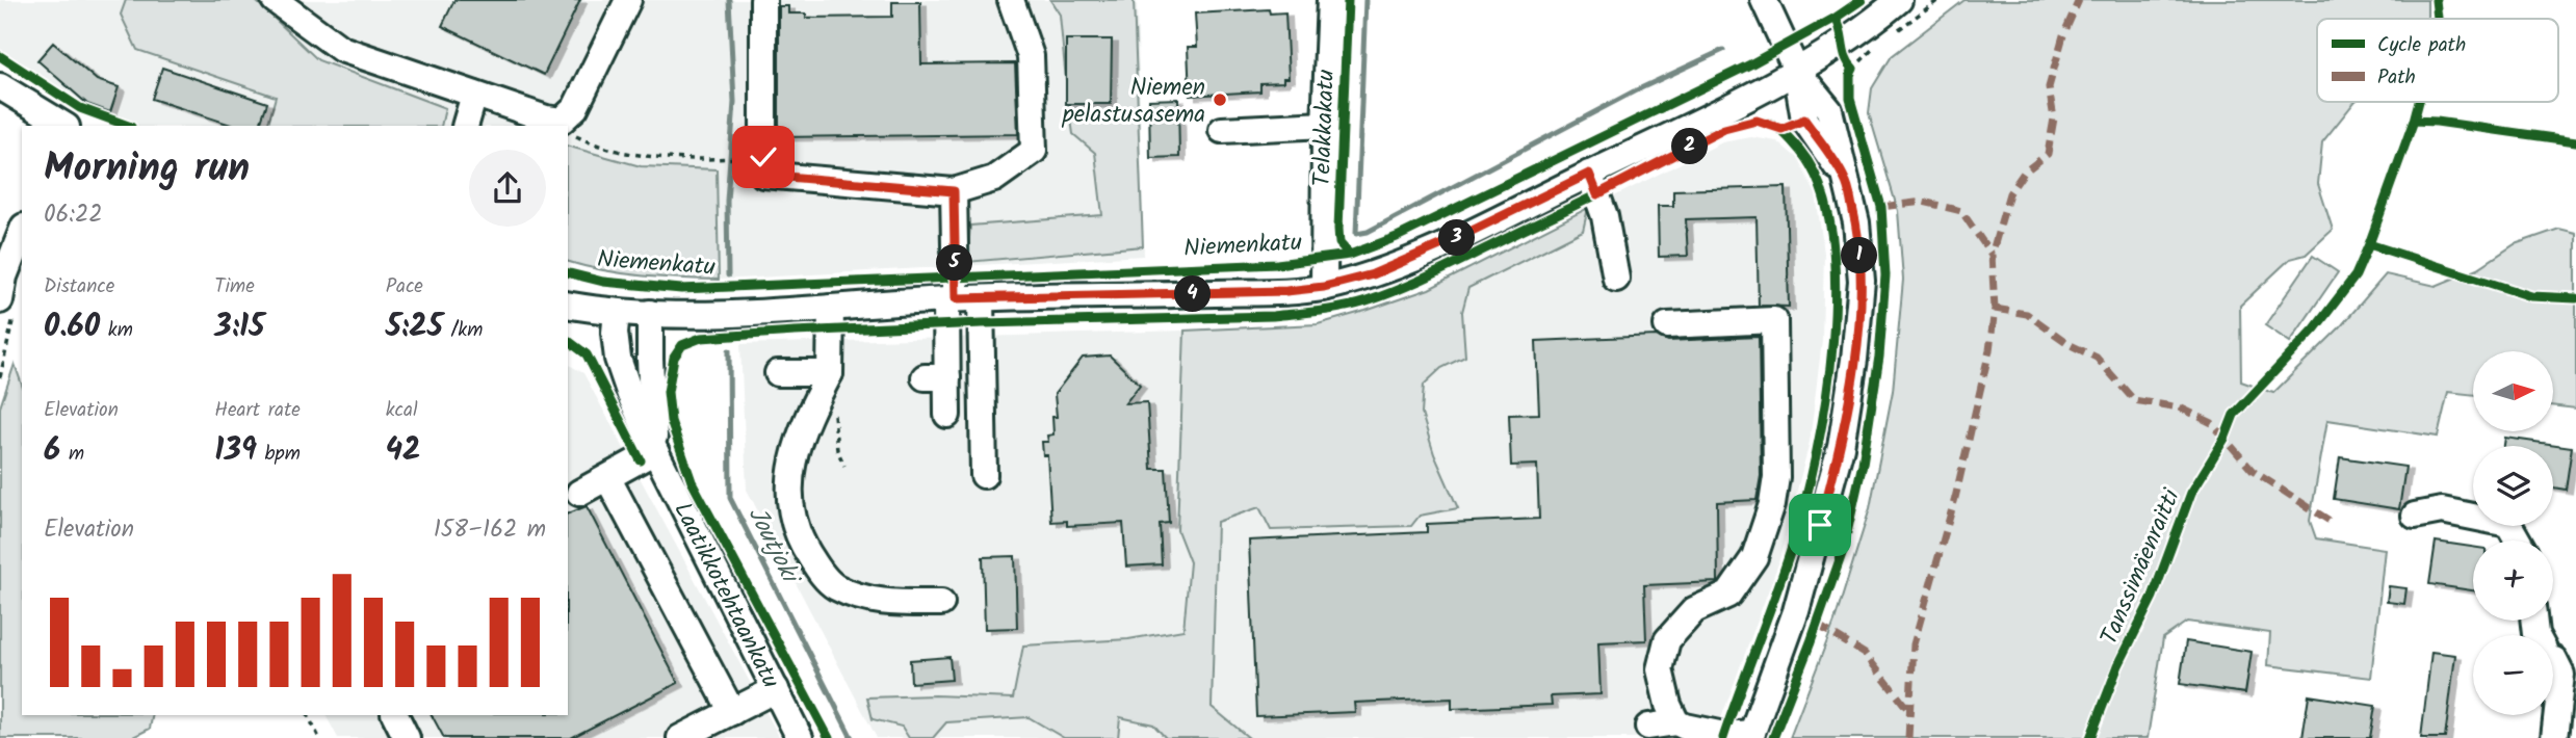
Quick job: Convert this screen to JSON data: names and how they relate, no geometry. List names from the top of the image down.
{
  "streets": {
    "street": ["Telakkakatu", "Niemenkatu", "Laatikkotehtaankatu"],
    "cycle path": ["Tanssimäenraitti"]
  },
  "crossings": [
    ["Telakkakatu", "Niemenkatu"],
    ["Niemenkatu", "Laatikkotehtaankatu"]
  ],
  "water": ["Joutjoki"],
  "places": ["Niemen pelastusasema"],
  "legend": ["Cycle path", "Path"],
  "north": "right",
  "page": {
    "heading": ["Morning run", "06:22"],
    "pins": [
      "2",
      "3",
      "1",
      "5",
      "4"
    ],
    "stats": [
      ["Distance", "0.60 km"],
      ["Time", "3:15"],
      ["Pace", "5:25 /km"],
      ["Elevation", "6 m"],
      ["Heart rate", "139 bpm"],
      ["kcal", "42"]
    ],
    "map_buttons": ["+", "−"],
    "chart": ["Elevation", "158–162 m"]
  }
}
